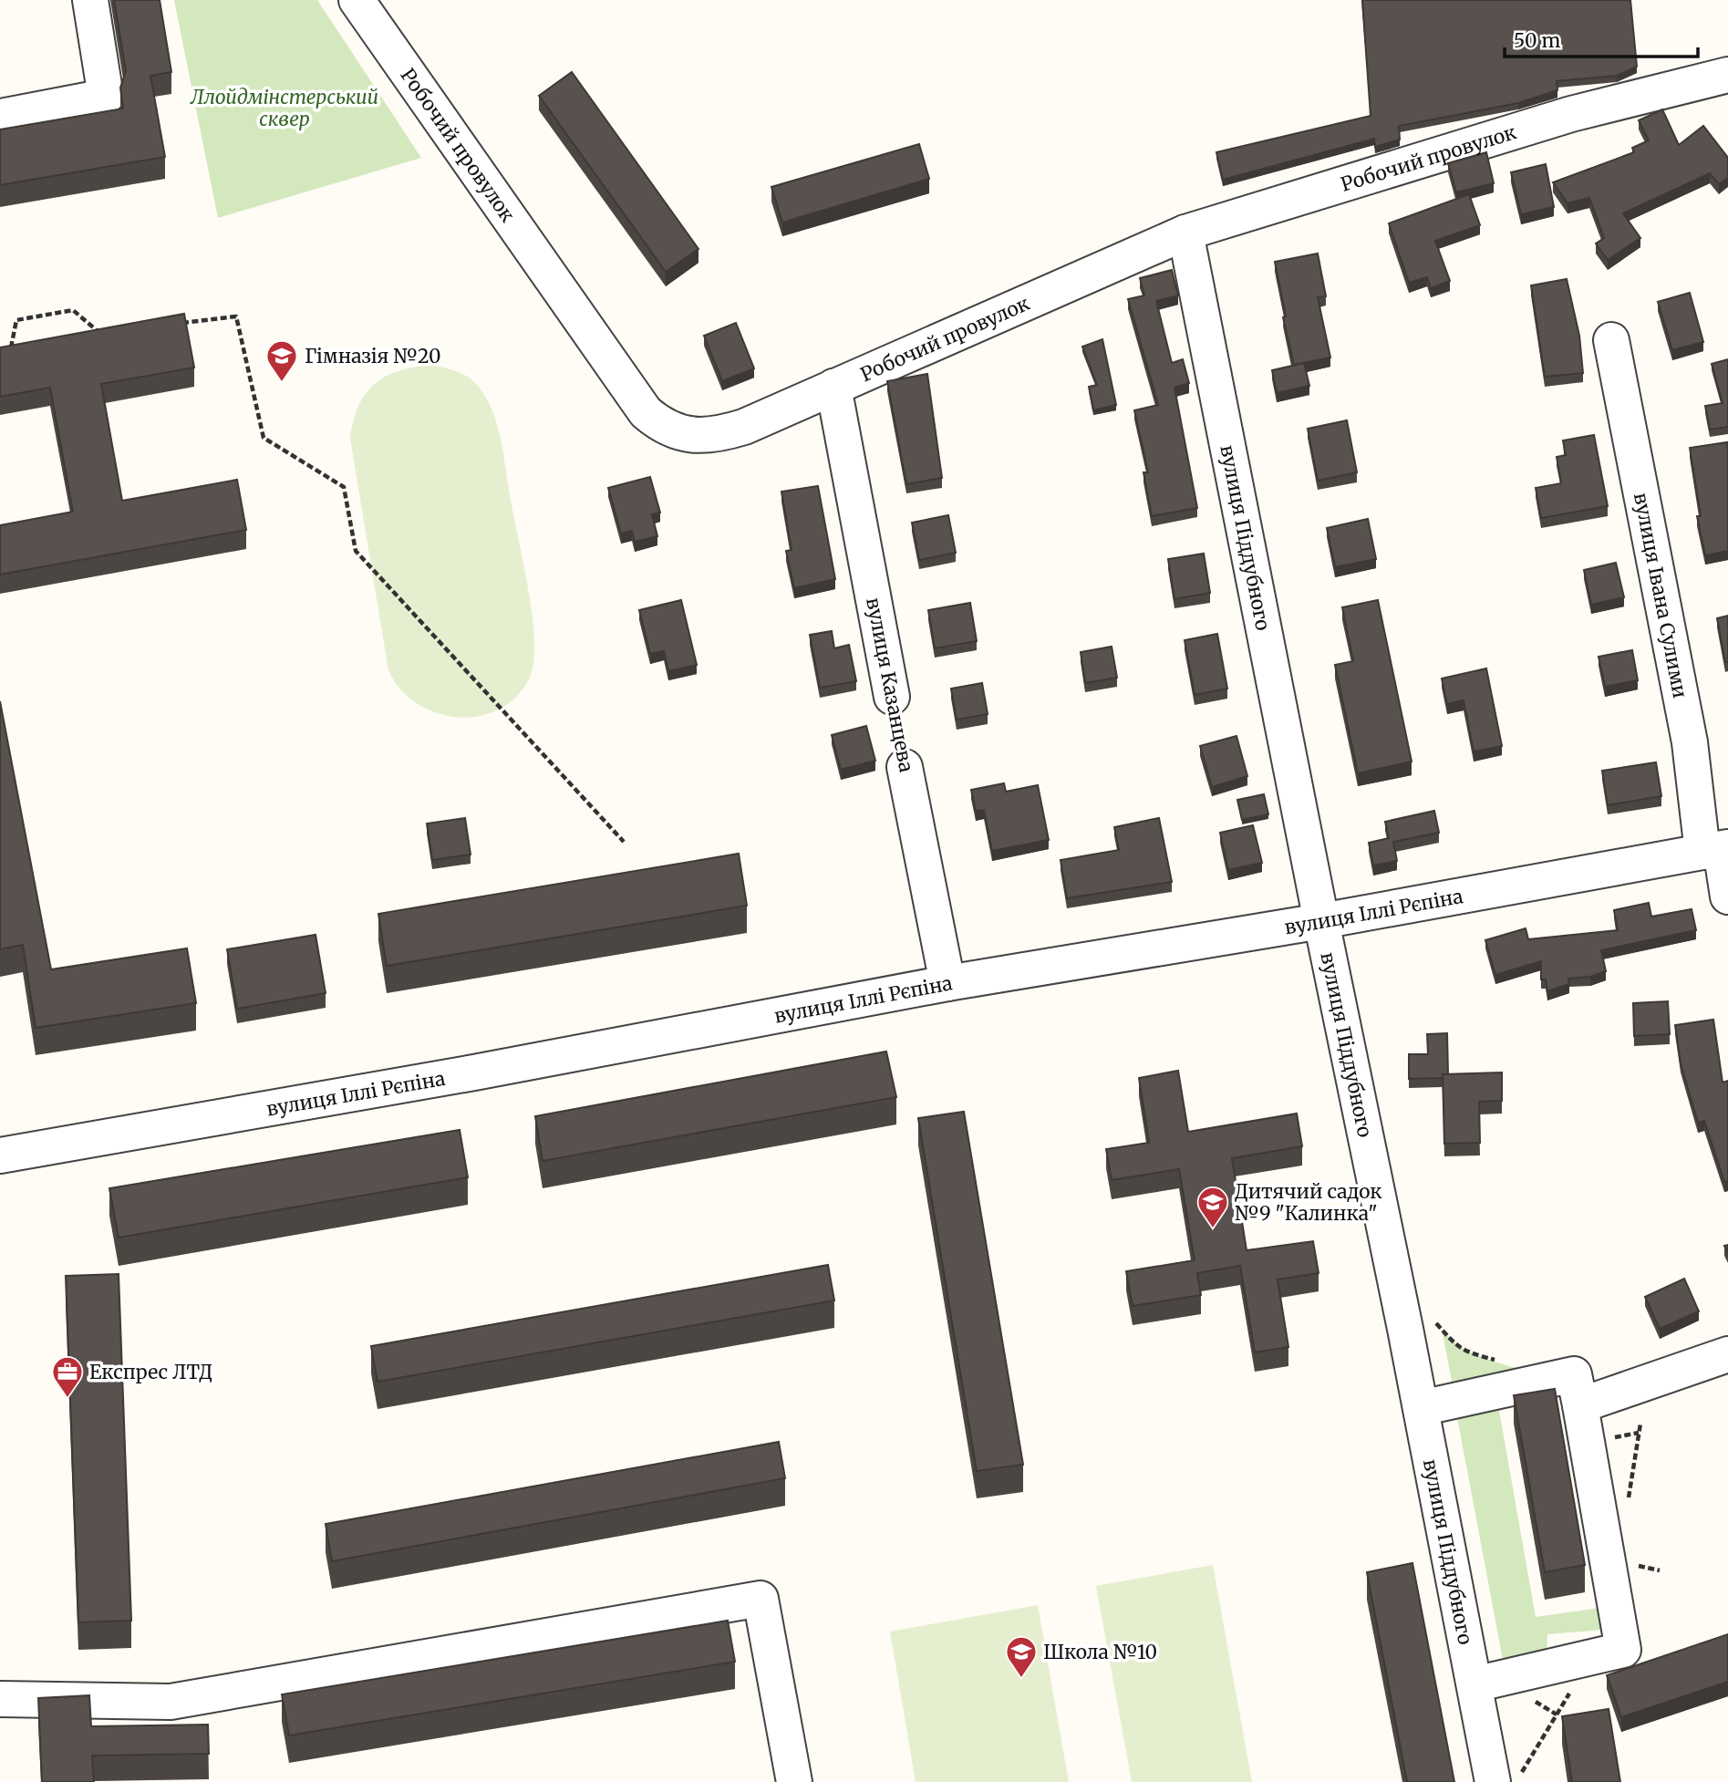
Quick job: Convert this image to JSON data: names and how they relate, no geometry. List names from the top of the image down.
{
  "streets": {
    "street": [
      "Робочий провулок",
      "вулиця Піддубного",
      "вулиця Івана Сулими",
      "вулиця Казанцева",
      "вулиця Іллі Рєпіна"
    ]
  },
  "crossings": [
    ["Робочий провулок", "вулиця Піддубного"],
    ["Робочий провулок", "вулиця Казанцева"],
    ["вулиця Піддубного", "вулиця Іллі Рєпіна"],
    ["вулиця Івана Сулими", "вулиця Іллі Рєпіна"],
    ["вулиця Казанцева", "вулиця Іллі Рєпіна"]
  ],
  "parks": ["Ллойдмінстерський сквер"],
  "places": {
    "school or university": ["Гімназія №20", "Дитячий садок №9 \"Калинка\"", "Школа №10"],
    "office": ["Експрес ЛТД"]
  },
  "scale_bar": "50 m"
}
